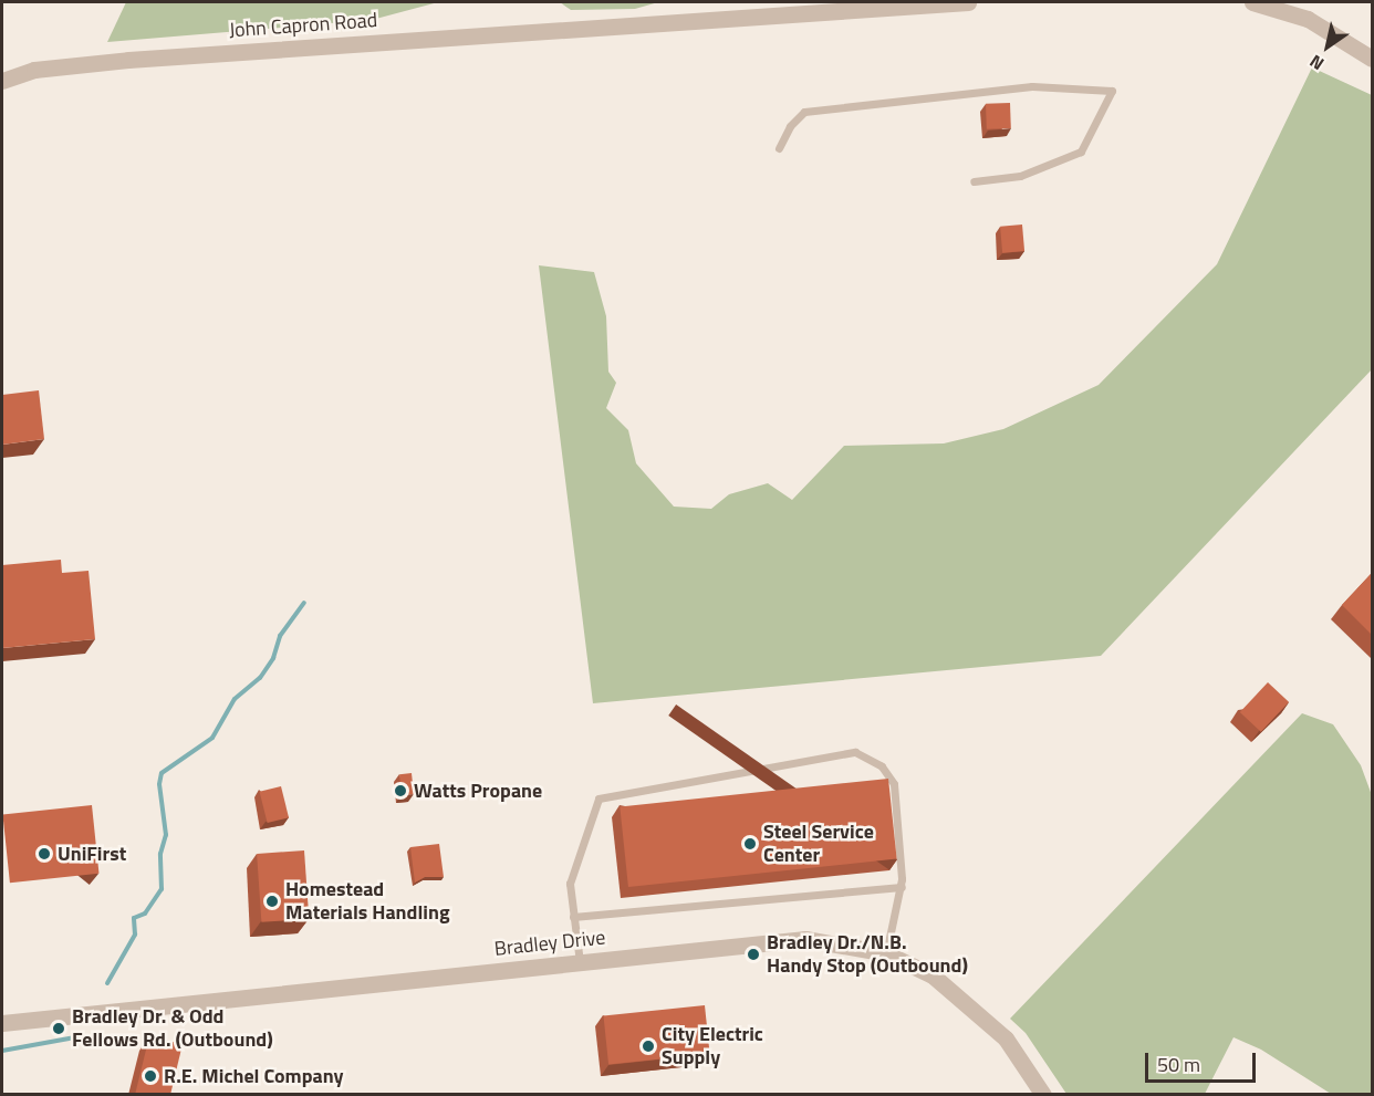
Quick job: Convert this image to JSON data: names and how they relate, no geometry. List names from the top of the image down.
{
  "streets": {
    "street": ["John Capron Road", "Bradley Drive"]
  },
  "places": [
    "Watts Propane",
    "Steel Service Center",
    "UniFirst",
    "Homestead Materials Handling",
    "Bradley Dr./N.B. Handy Stop (Outbound)",
    "Bradley Dr. & Odd Fellows Rd. (Outbound)",
    "City Electric Supply",
    "R.E. Michel Company"
  ],
  "scale_bar": "50 m",
  "north": "bottom left"
}
